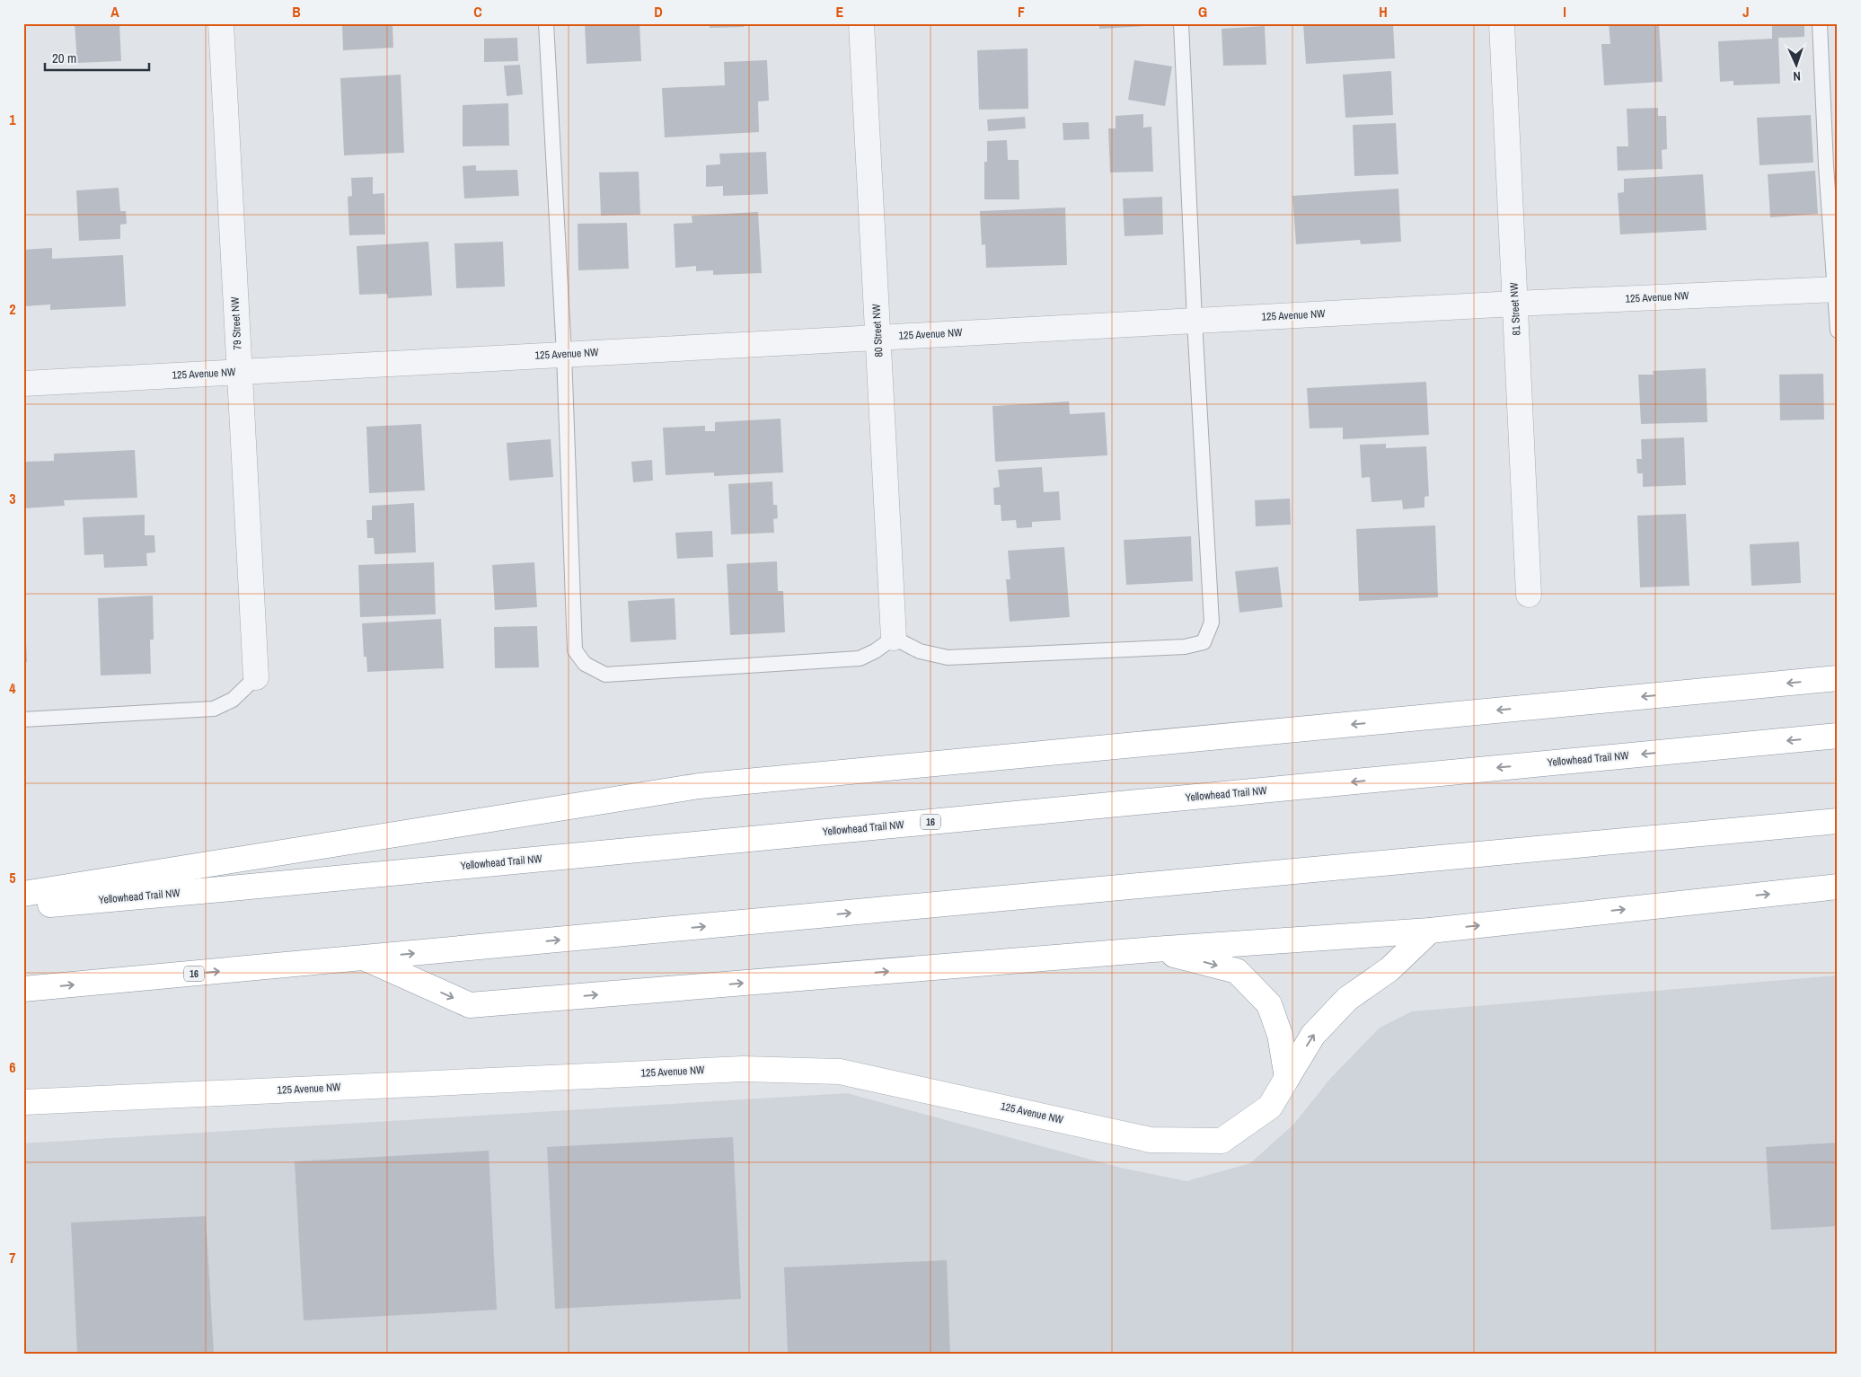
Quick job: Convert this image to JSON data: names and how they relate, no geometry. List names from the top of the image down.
{
  "streets": {
    "main road": ["125 Avenue NW", "Yellowhead Trail NW", "16"],
    "street": ["81 Street NW", "79 Street NW", "80 Street NW"]
  },
  "crossings": [
    ["125 Avenue NW", "81 Street NW"],
    ["125 Avenue NW", "79 Street NW"],
    ["125 Avenue NW", "80 Street NW"]
  ],
  "scale_bar": "20 m",
  "north": "bottom",
  "grid": {
    "columns": [
      "A",
      "B",
      "C",
      "D",
      "E",
      "F",
      "G",
      "H",
      "I",
      "J"
    ],
    "rows": [
      "1",
      "2",
      "3",
      "4",
      "5",
      "6",
      "7"
    ]
  }
}
